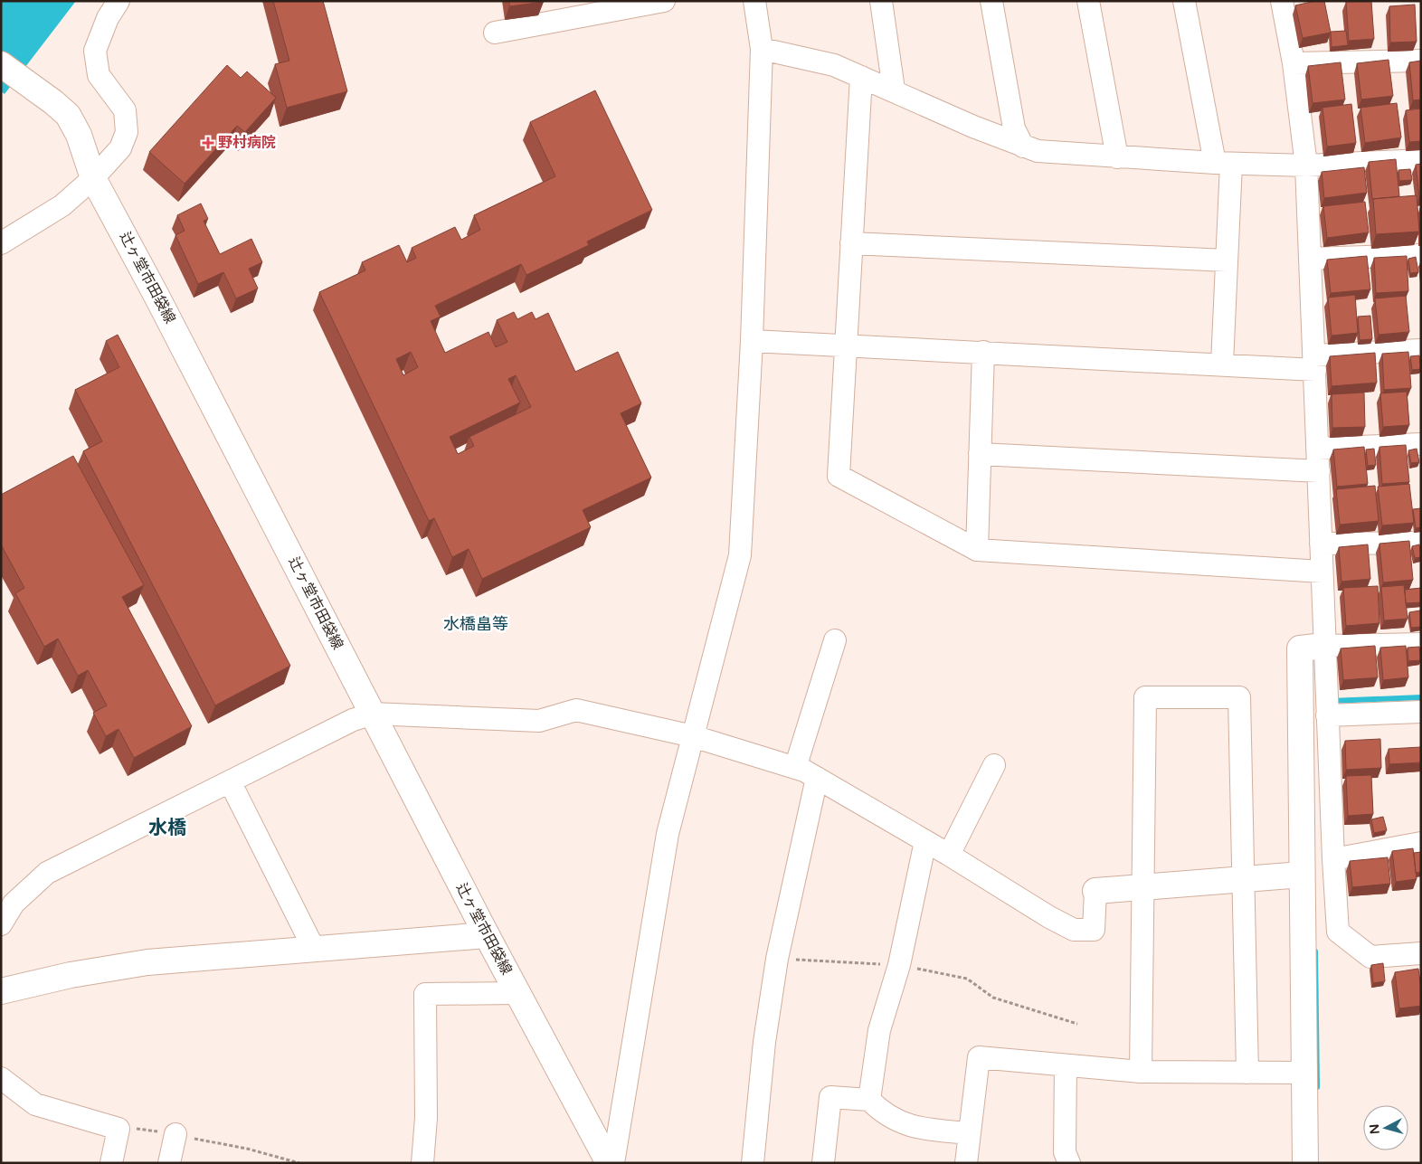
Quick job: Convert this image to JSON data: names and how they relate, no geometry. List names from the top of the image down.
{
  "streets": {
    "main road": ["辻ヶ堂市田袋線"]
  },
  "districts": ["水橋畠等", "水橋"],
  "places": {
    "health": ["野村病院"]
  },
  "north": "left"
}
